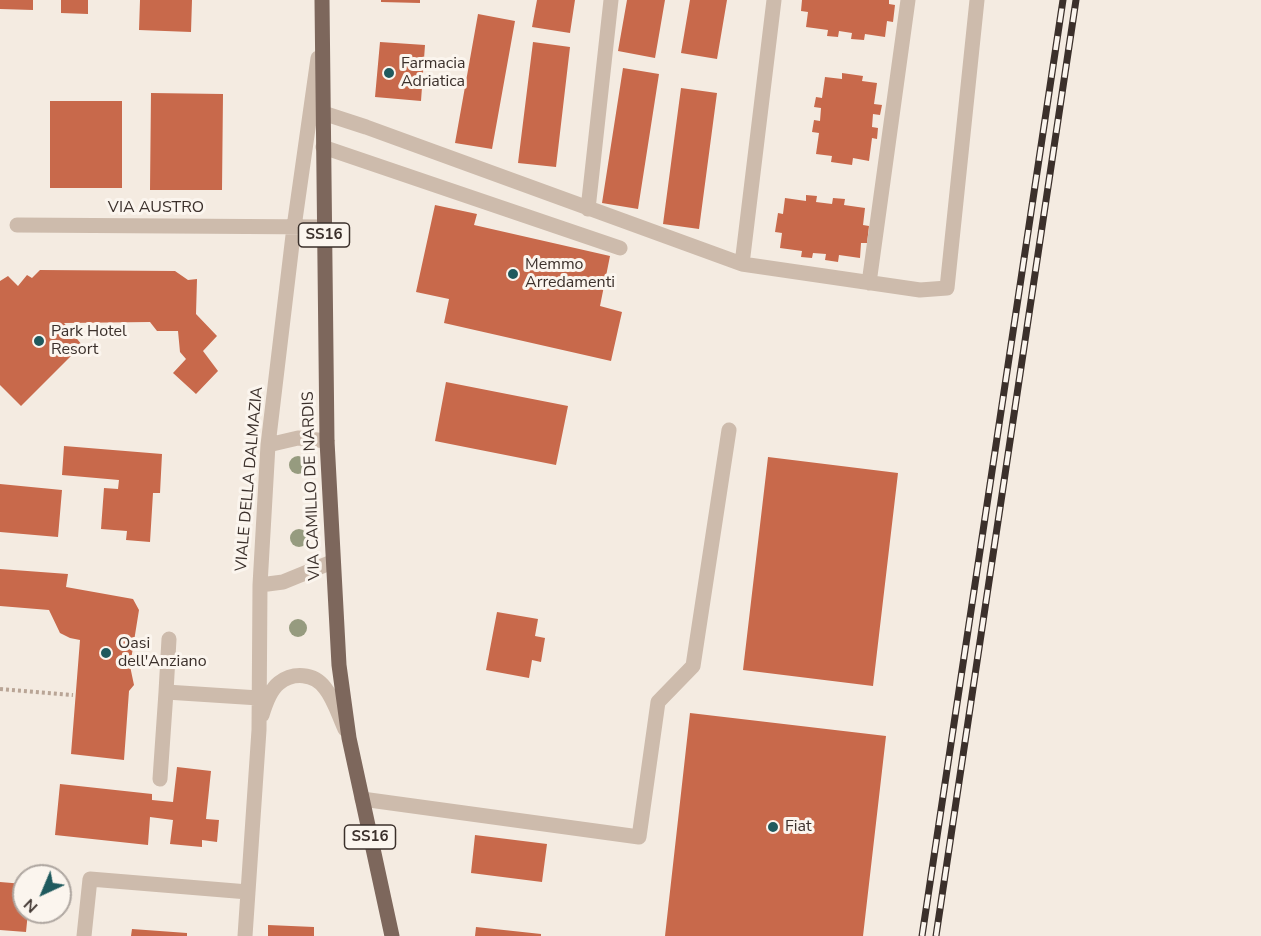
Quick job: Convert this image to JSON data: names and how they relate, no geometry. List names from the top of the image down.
{
  "streets": {
    "main road": ["SS16", "VIA CAMILLO DE NARDIS"],
    "street": ["VIA AUSTRO", "VIALE DELLA DALMAZIA"]
  },
  "crossings": [
    ["VIA AUSTRO", "VIALE DELLA DALMAZIA"],
    ["VIA AUSTRO", "VIA CAMILLO DE NARDIS"],
    ["SS16", "VIALE DELLA DALMAZIA"],
    ["SS16", "VIA CAMILLO DE NARDIS"],
    ["VIALE DELLA DALMAZIA", "VIA CAMILLO DE NARDIS"]
  ],
  "places": [
    "Farmacia Adriatica",
    "Memmo Arredamenti",
    "Park Hotel Resort",
    "Oasi dell'Anziano",
    "Fiat"
  ],
  "north": "bottom left"
}
